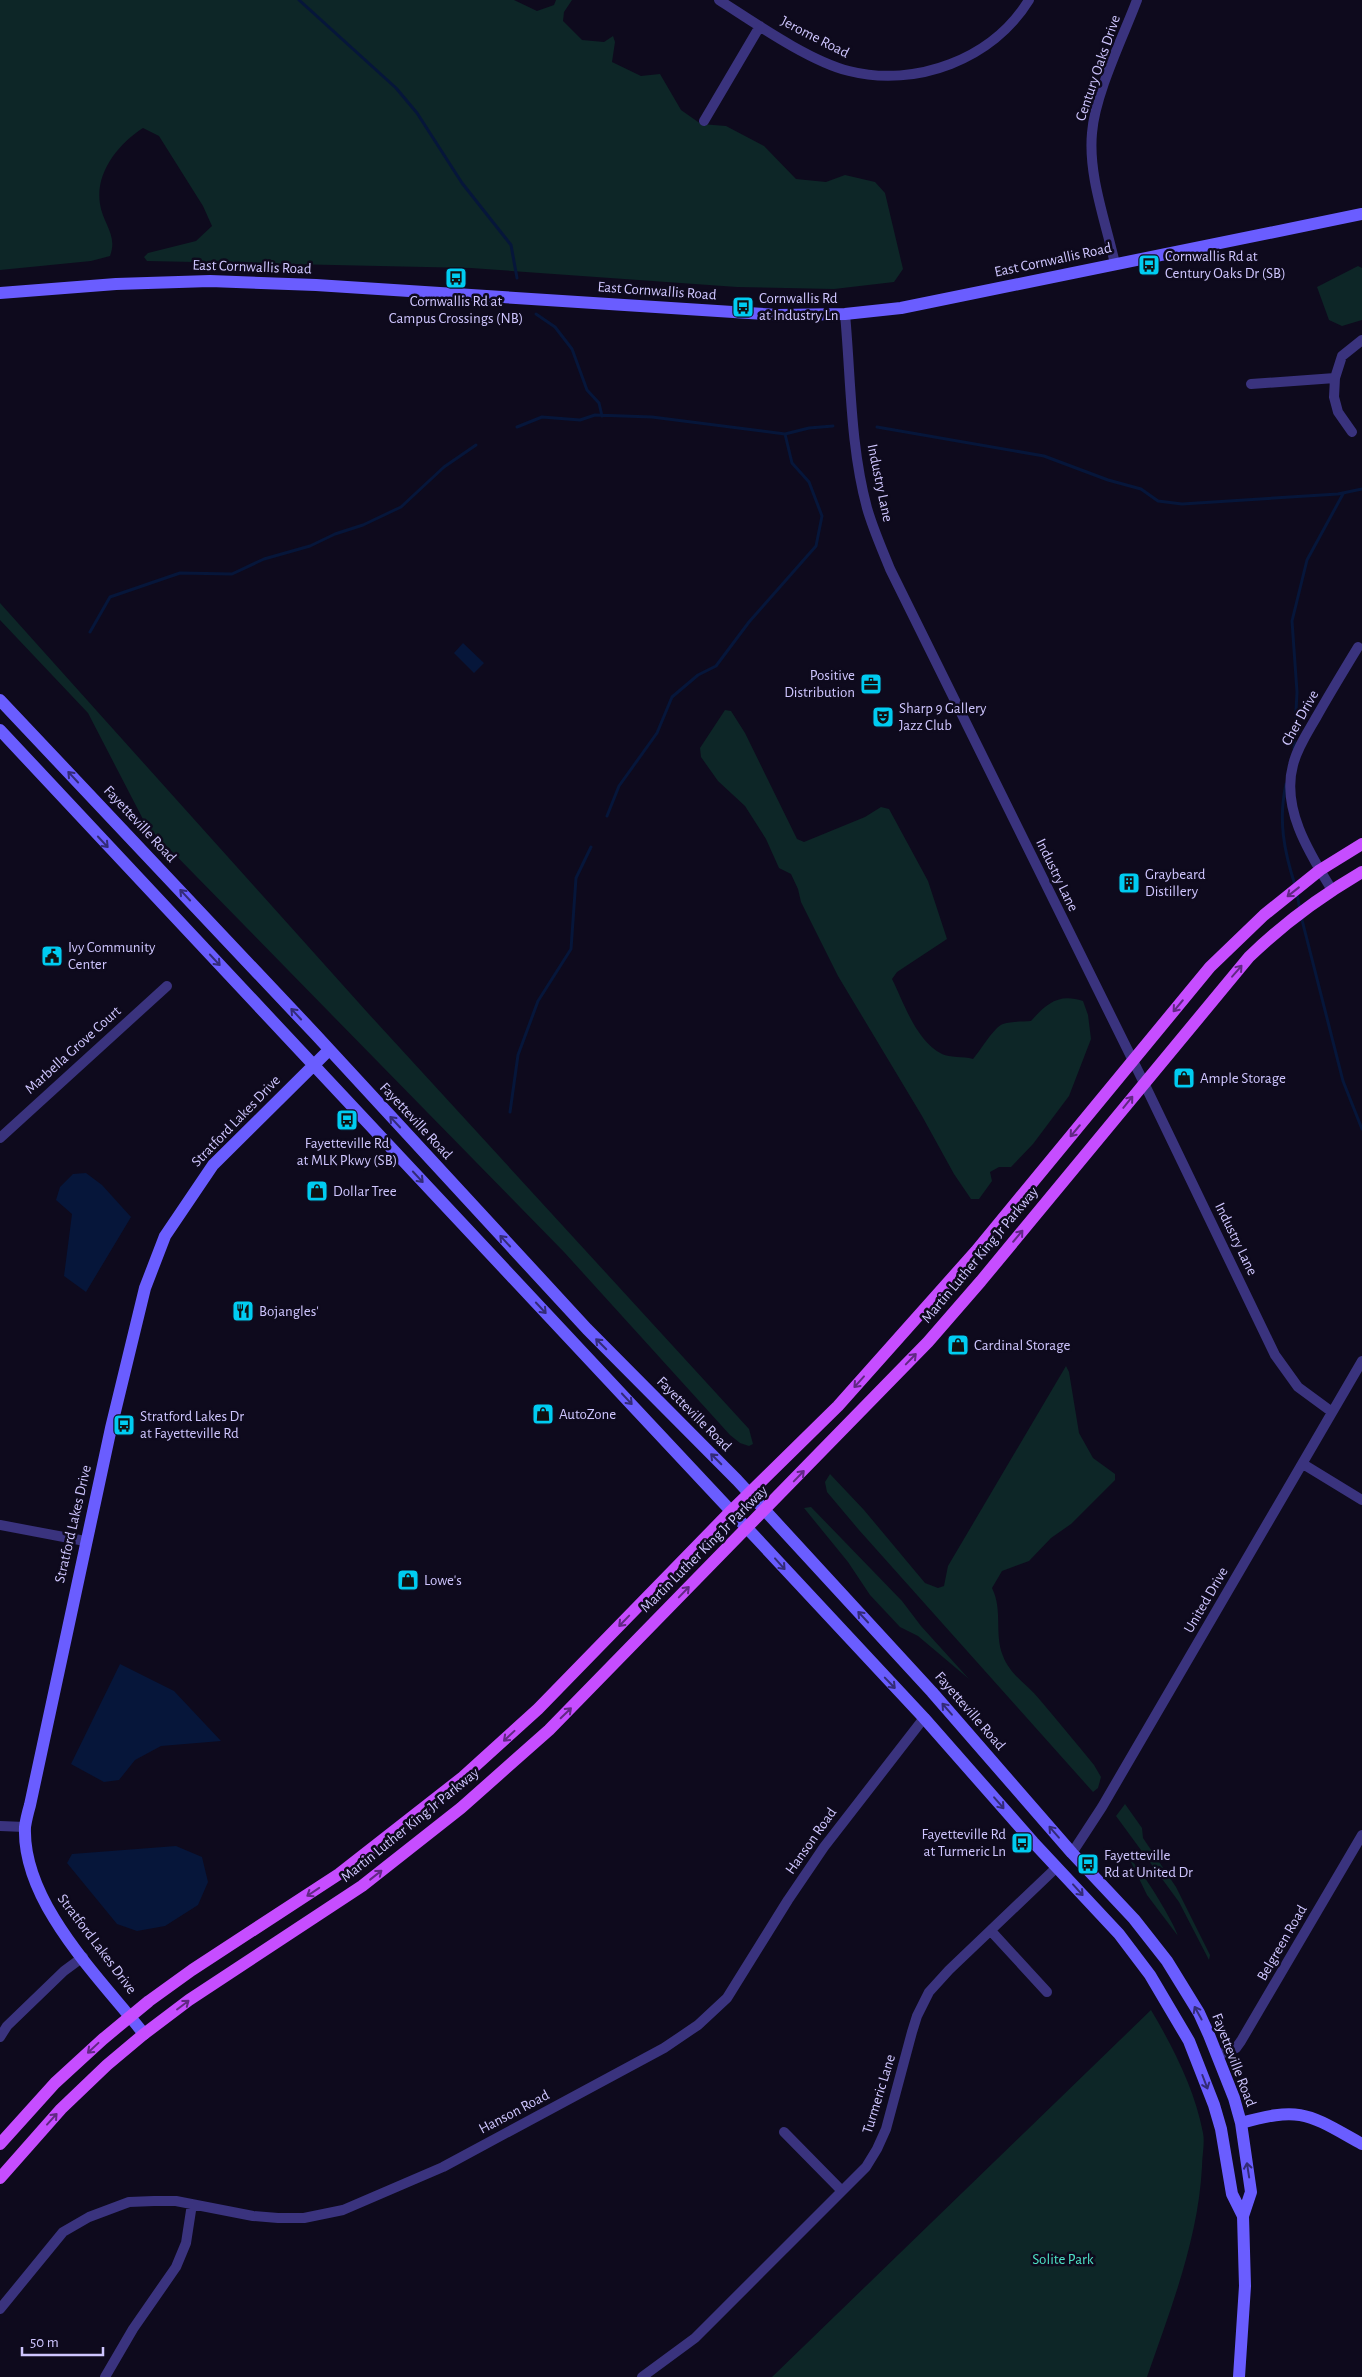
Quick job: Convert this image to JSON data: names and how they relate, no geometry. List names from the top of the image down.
{
  "streets": {
    "main road": [
      "East Cornwallis Road",
      "Fayetteville Road",
      "Stratford Lakes Drive",
      "Martin Luther King Jr Parkway"
    ],
    "street": [
      "Jerome Road",
      "Century Oaks Drive",
      "Industry Lane",
      "Cher Drive",
      "Marbella Grove Court",
      "United Drive",
      "Hanson Road",
      "Belgreen Road",
      "Turmeric Lane"
    ]
  },
  "crossings": [
    ["Century Oaks Drive", "East Cornwallis Road"],
    ["East Cornwallis Road", "Industry Lane"],
    ["Industry Lane", "Martin Luther King Jr Parkway"],
    ["Industry Lane", "United Drive"],
    ["Cher Drive", "Martin Luther King Jr Parkway"],
    ["Fayetteville Road", "Stratford Lakes Drive"],
    ["Fayetteville Road", "Martin Luther King Jr Parkway"],
    ["Fayetteville Road", "United Drive"],
    ["Fayetteville Road", "Hanson Road"],
    ["Fayetteville Road", "Belgreen Road"],
    ["Fayetteville Road", "Turmeric Lane"],
    ["Stratford Lakes Drive", "Martin Luther King Jr Parkway"]
  ],
  "parks": ["Solite Park"],
  "places": {
    "bus stop": [
      "Cornwallis Rd at Century Oaks Dr (SB)",
      "Cornwallis Rd at Campus Crossings (NB)",
      "Cornwallis Rd at Industry Ln",
      "Fayetteville Rd at MLK Pkwy (SB)",
      "Stratford Lakes Dr at Fayetteville Rd",
      "Fayetteville Rd at Turmeric Ln",
      "Fayetteville Rd at United Dr"
    ],
    "office": ["Positive Distribution"],
    "theatre": ["Sharp 9 Gallery Jazz Club"],
    "building": ["Graybeard Distillery"],
    "public building": ["Ivy Community Center"],
    "shop": [
      "Ample Storage",
      "Dollar Tree",
      "Cardinal Storage",
      "AutoZone",
      "Lowe's"
    ],
    "restaurant": ["Bojangles'"]
  },
  "scale_bar": "50 m"
}
